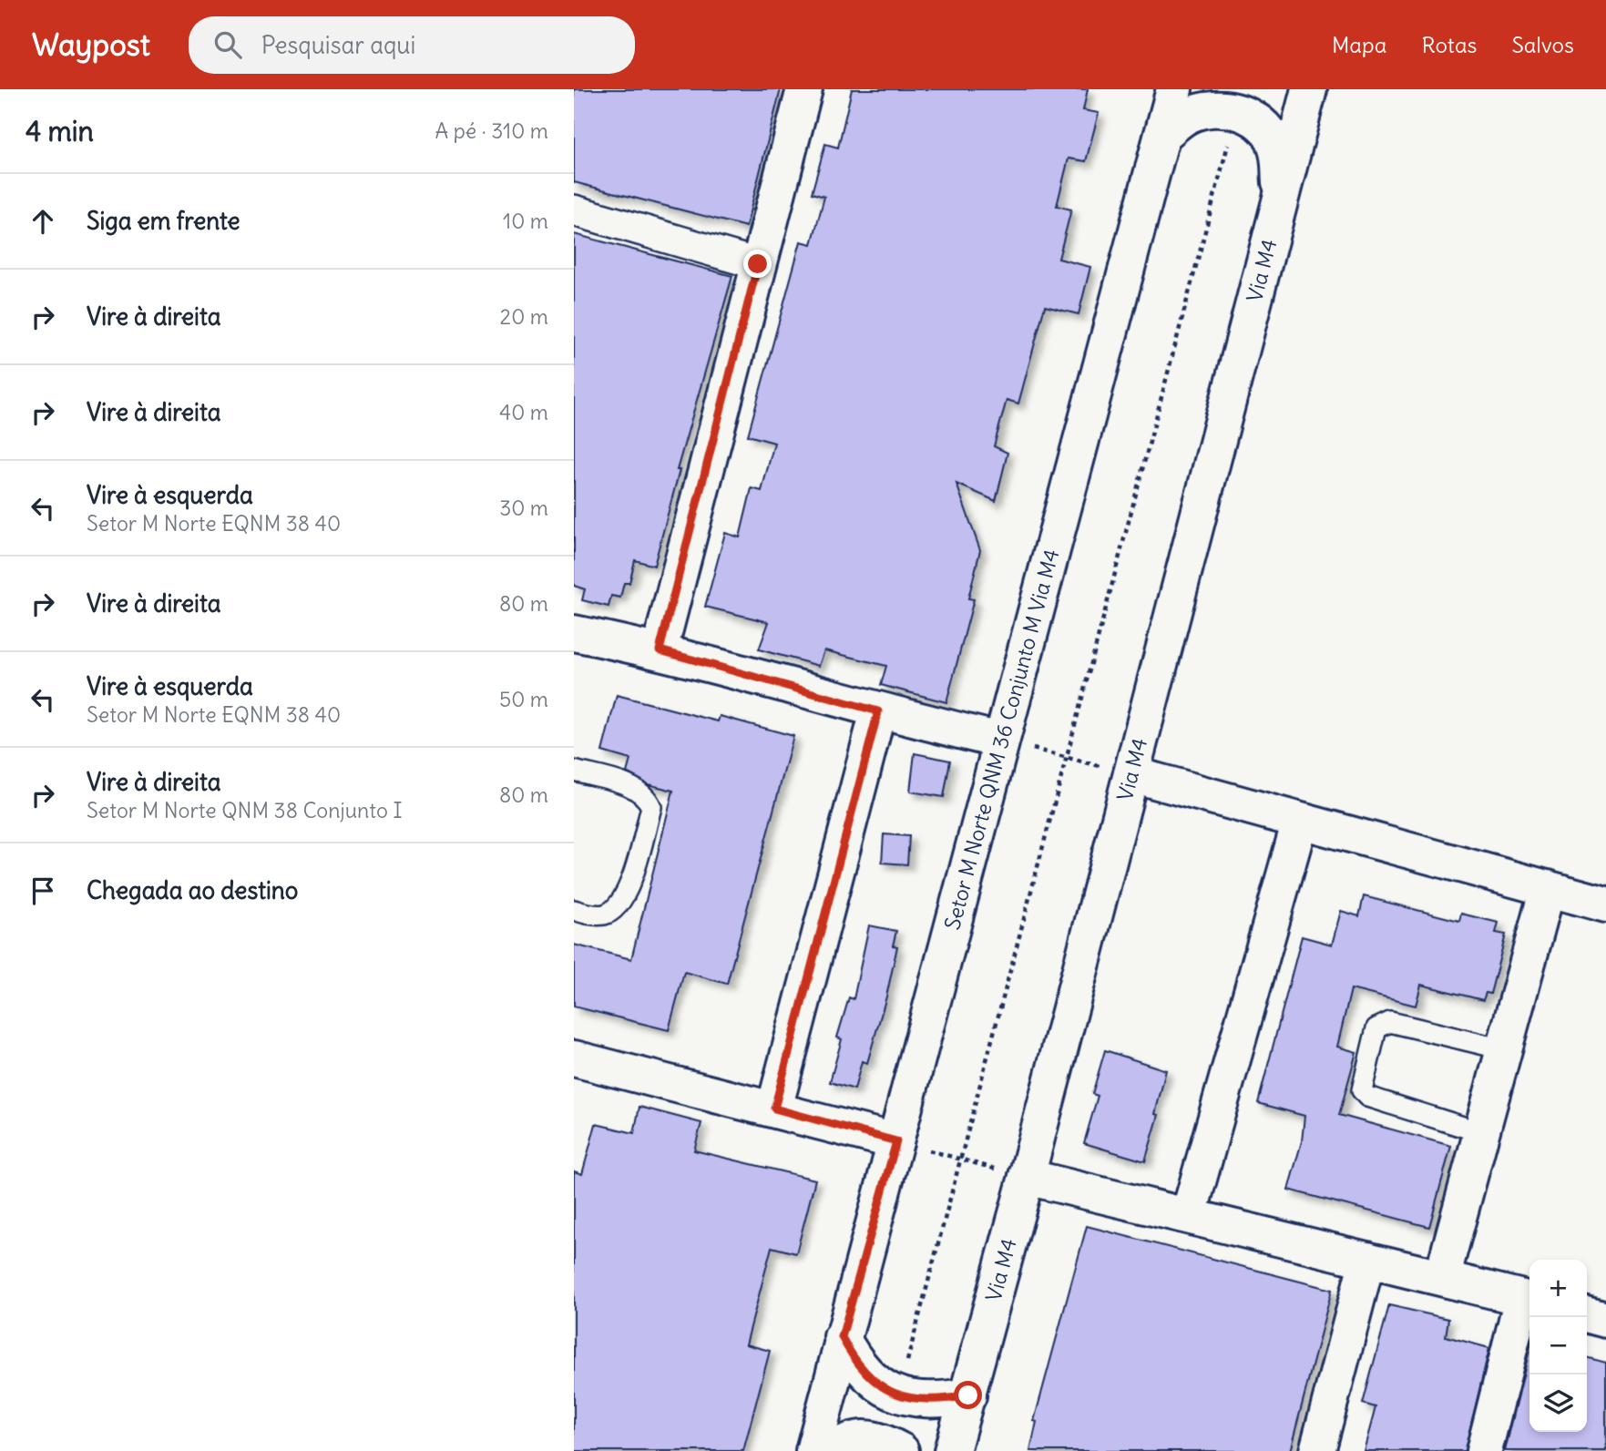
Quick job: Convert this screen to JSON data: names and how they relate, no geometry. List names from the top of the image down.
{
  "streets": {
    "street": ["Via M4", "Setor M Norte QNM 36 Conjunto M Via M4"]
  },
  "page": {
    "header": "Waypost",
    "search": "Pesquisar aqui",
    "nav": ["Mapa", "Rotas", "Salvos"],
    "heading": ["4 min", "A pé · 310 m"],
    "list": [
      ["Siga em frente", "10 m"],
      ["Vire à direita", "20 m"],
      ["Vire à direita", "40 m"],
      ["Vire à esquerda", "Setor M Norte EQNM 38 40", "30 m"],
      ["Vire à direita", "80 m"],
      ["Vire à esquerda", "Setor M Norte EQNM 38 40", "50 m"],
      ["Vire à direita", "Setor M Norte QNM 38 Conjunto I", "80 m"],
      "Chegada ao destino"
    ],
    "map_buttons": ["+", "−"]
  }
}
